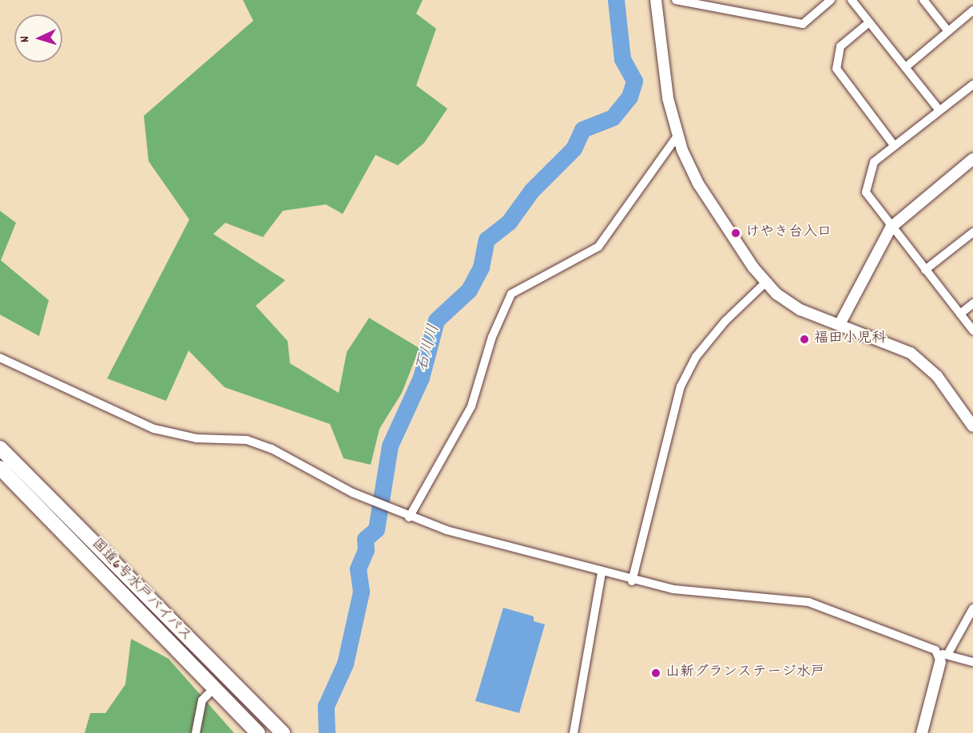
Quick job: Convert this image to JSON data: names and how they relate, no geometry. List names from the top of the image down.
{
  "streets": {
    "highway": ["国道6号水戸バイパス"]
  },
  "water": ["石川川"],
  "places": ["けやき台入口", "福田小児科", "山新グランステージ水戸"],
  "north": "left"
}
